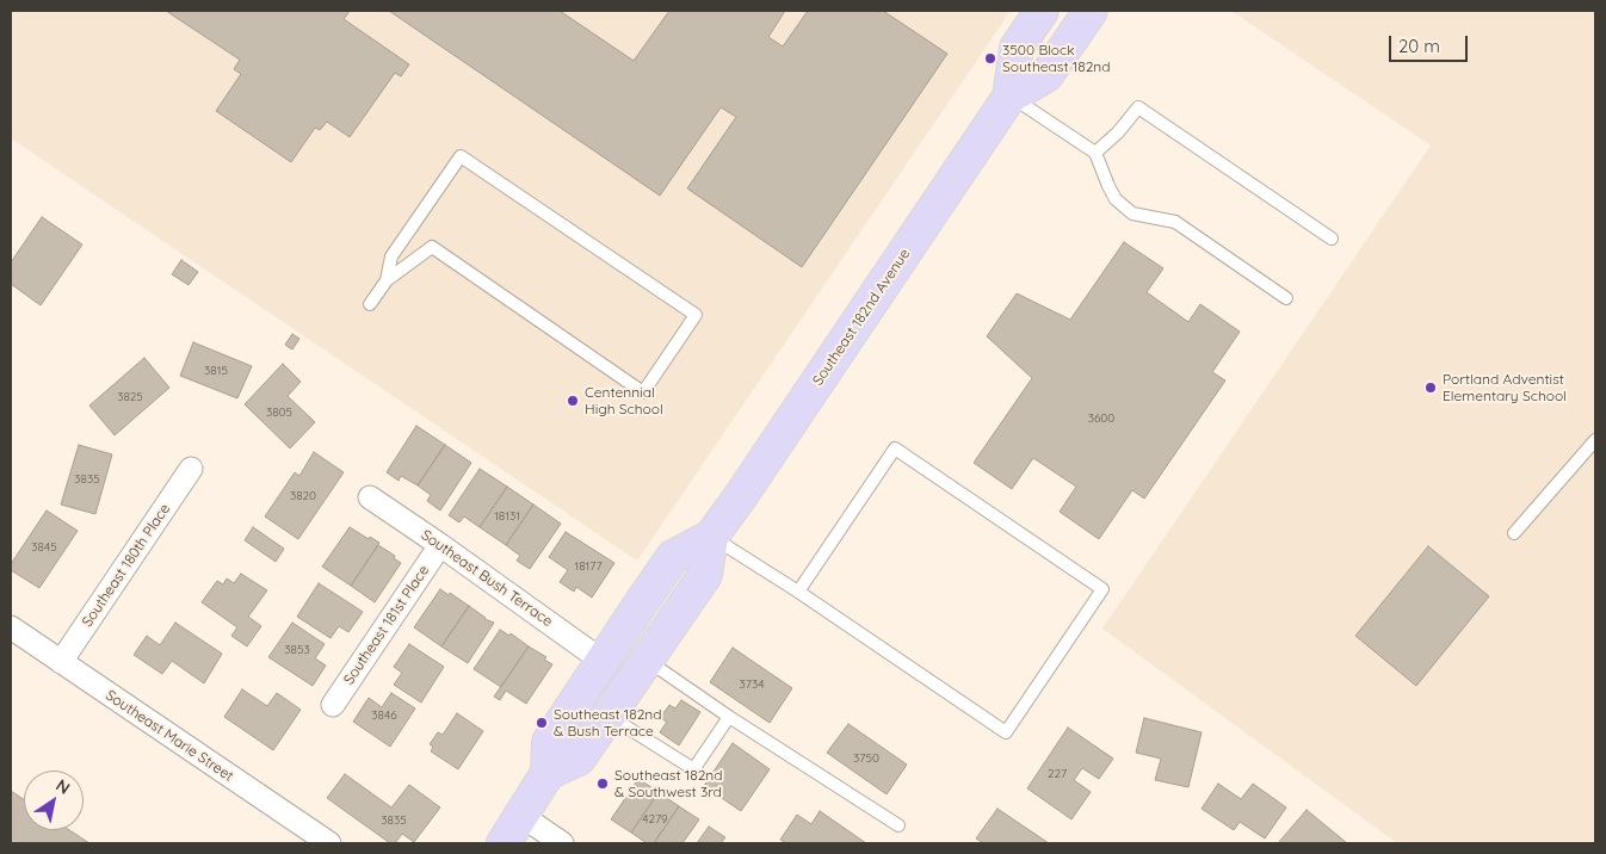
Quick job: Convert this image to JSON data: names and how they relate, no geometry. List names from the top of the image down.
{
  "streets": {
    "main road": ["Southeast 182nd Avenue"],
    "street": [
      "Southeast 180th Place",
      "Southeast Bush Terrace",
      "Southeast 181st Place",
      "Southeast Marie Street"
    ]
  },
  "crossings": [
    ["Southeast 182nd Avenue", "Southeast Bush Terrace"],
    ["Southeast 180th Place", "Southeast Marie Street"],
    ["Southeast Bush Terrace", "Southeast 181st Place"]
  ],
  "places": [
    "3500 Block Southeast 182nd",
    "Portland Adventist Elementary School",
    "Centennial High School",
    "Southeast 182nd & Bush Terrace",
    "Southeast 182nd & Southwest 3rd"
  ],
  "house_numbers": [
    "3815",
    "3825",
    "3805",
    "3600",
    "3835",
    "3820",
    "18131",
    "3845",
    "18177",
    "3853",
    "3734",
    "3846",
    "3750",
    "227",
    "4279",
    "3835"
  ],
  "scale_bar": "20 m",
  "north": "top right"
}
